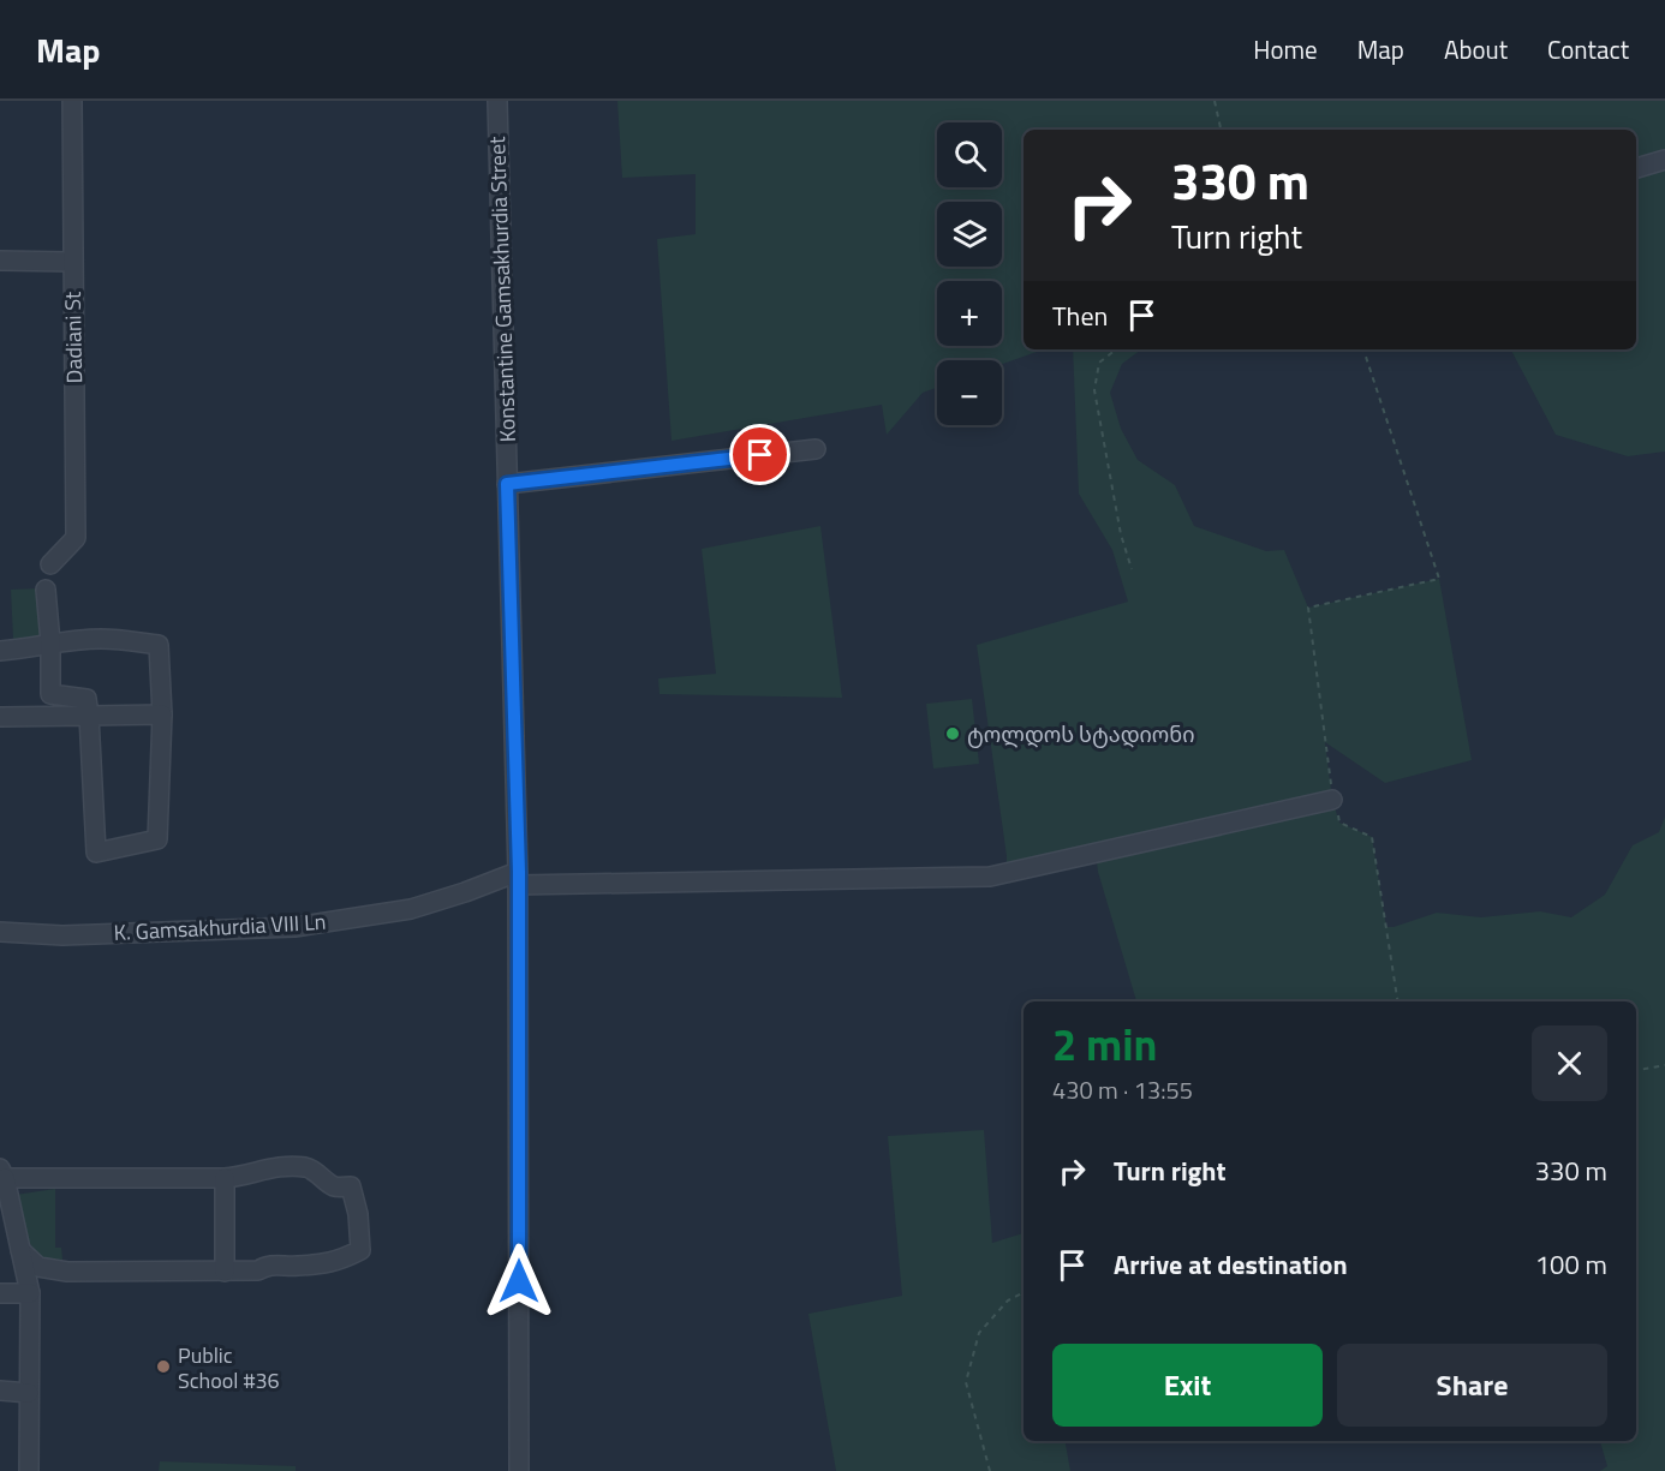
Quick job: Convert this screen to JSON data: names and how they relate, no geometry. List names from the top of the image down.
{
  "streets": {
    "street": ["Konstantine Gamsakhurdia Street", "Dadiani St", "K. Gamsakhurdia VIII Ln"]
  },
  "crossings": [
    ["Konstantine Gamsakhurdia Street", "K. Gamsakhurdia VIII Ln"]
  ],
  "places": ["ტოლდოს სტადიონი", "Public School #36"],
  "page": {
    "header": "Map",
    "nav": [
      "Home",
      "Map",
      "About",
      "Contact"
    ],
    "map_buttons": ["+", "−"],
    "turn": ["330 m", "Turn right"],
    "then": "Then",
    "heading": ["2 min", "430 m · 13:55"],
    "list": [
      {
        "name": "Turn right",
        "value": "330 m"
      },
      {
        "name": "Arrive at destination",
        "value": "100 m"
      }
    ],
    "buttons": ["Exit", "Share"]
  }
}
